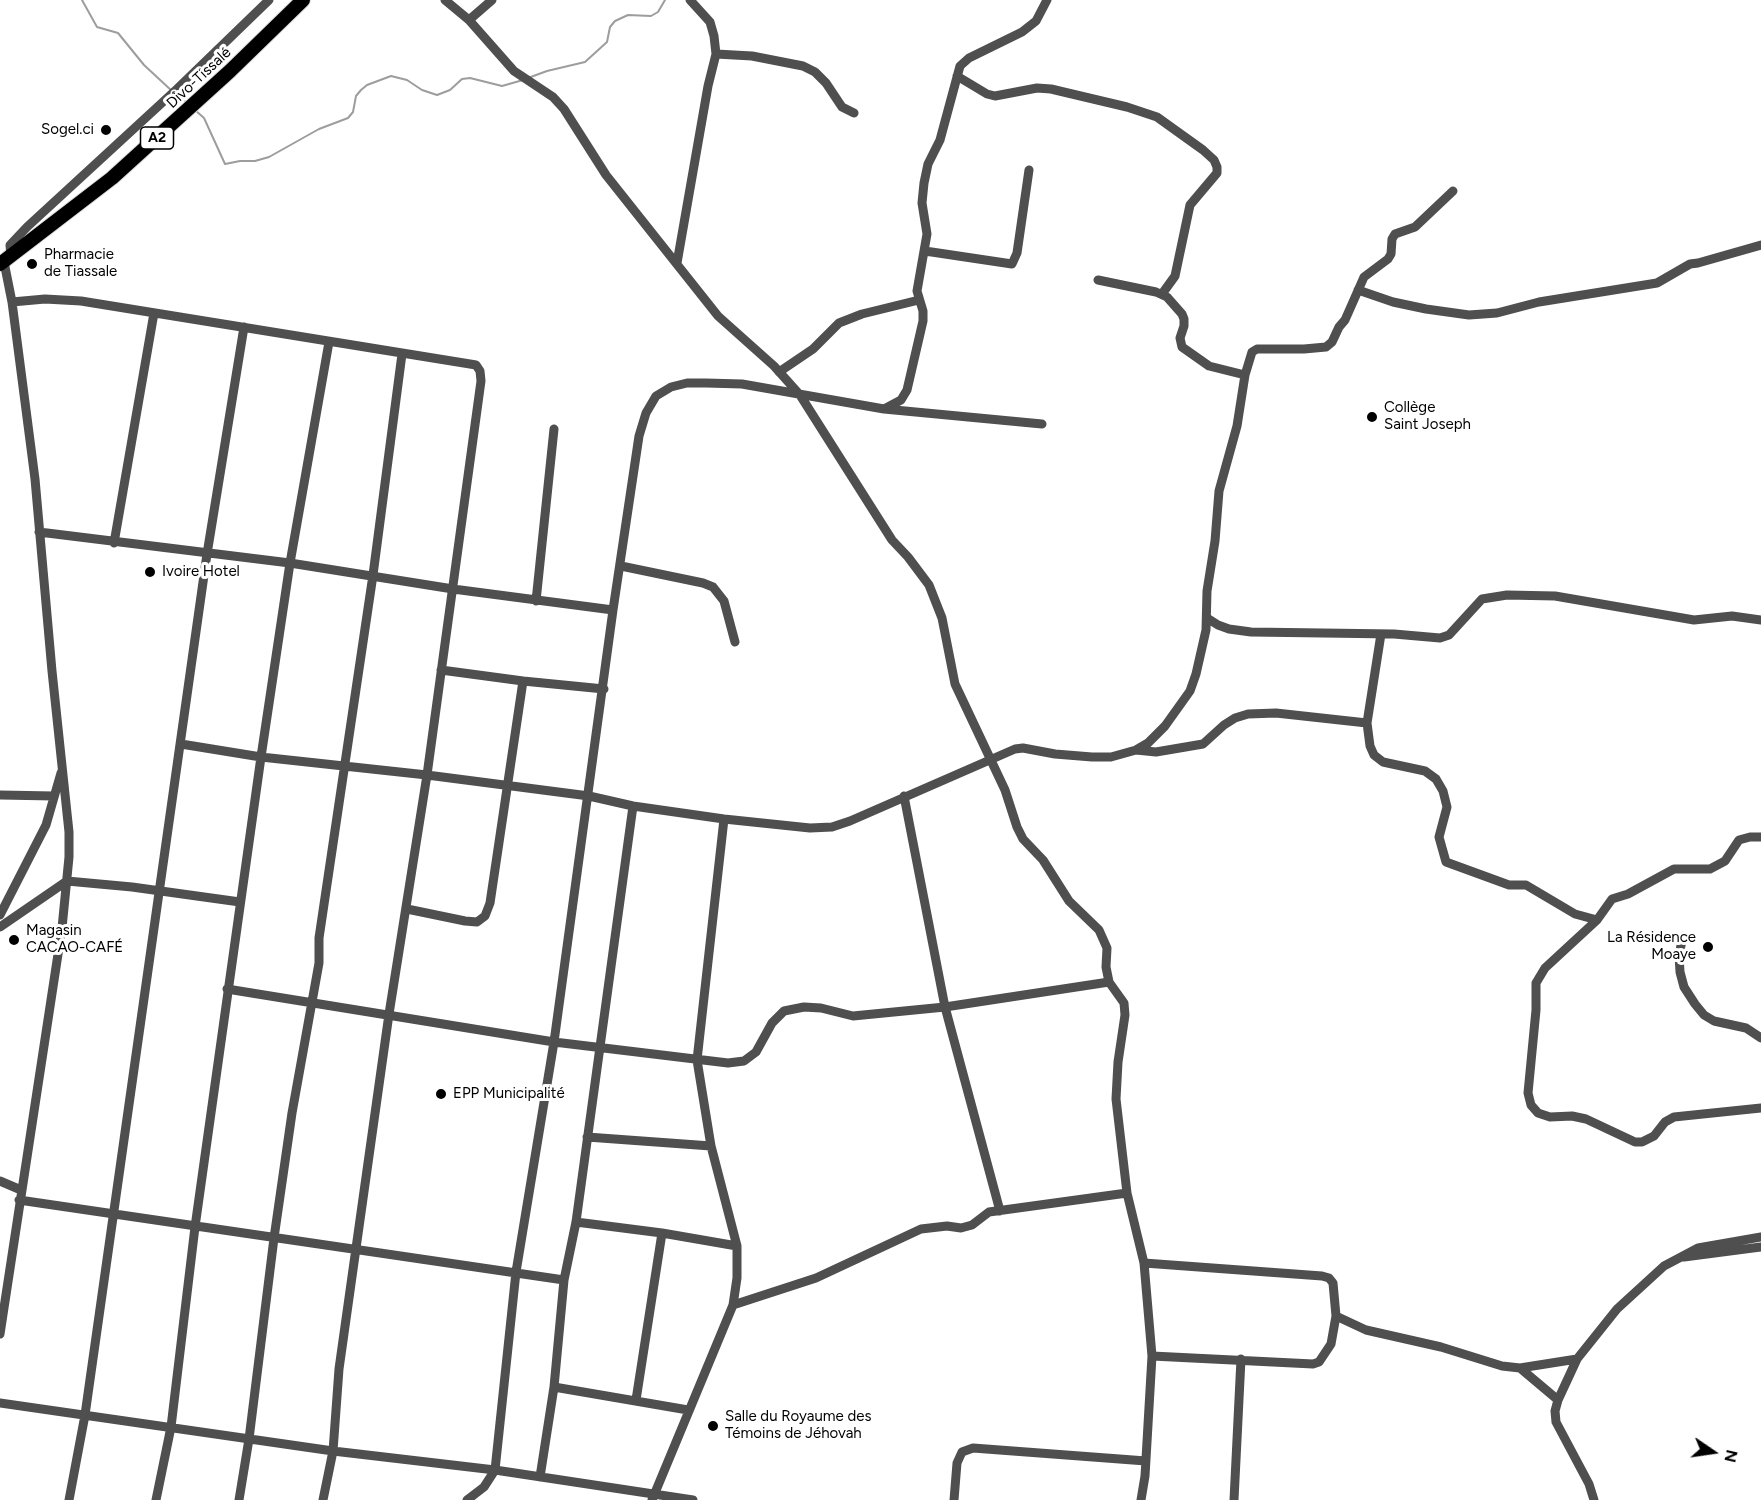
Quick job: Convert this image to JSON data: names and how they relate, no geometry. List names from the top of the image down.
{
  "streets": {
    "main road": ["Divo-Tissalé", "A2"]
  },
  "places": [
    "Sogel.ci",
    "Pharmacie de Tiassale",
    "Collège Saint Joseph",
    "Ivoire Hotel",
    "Magasin CACAO-CAFÉ",
    "La Résidence Moaye",
    "EPP Municipalité",
    "Salle du Royaume des Témoins de Jéhovah"
  ],
  "north": "right"
}
